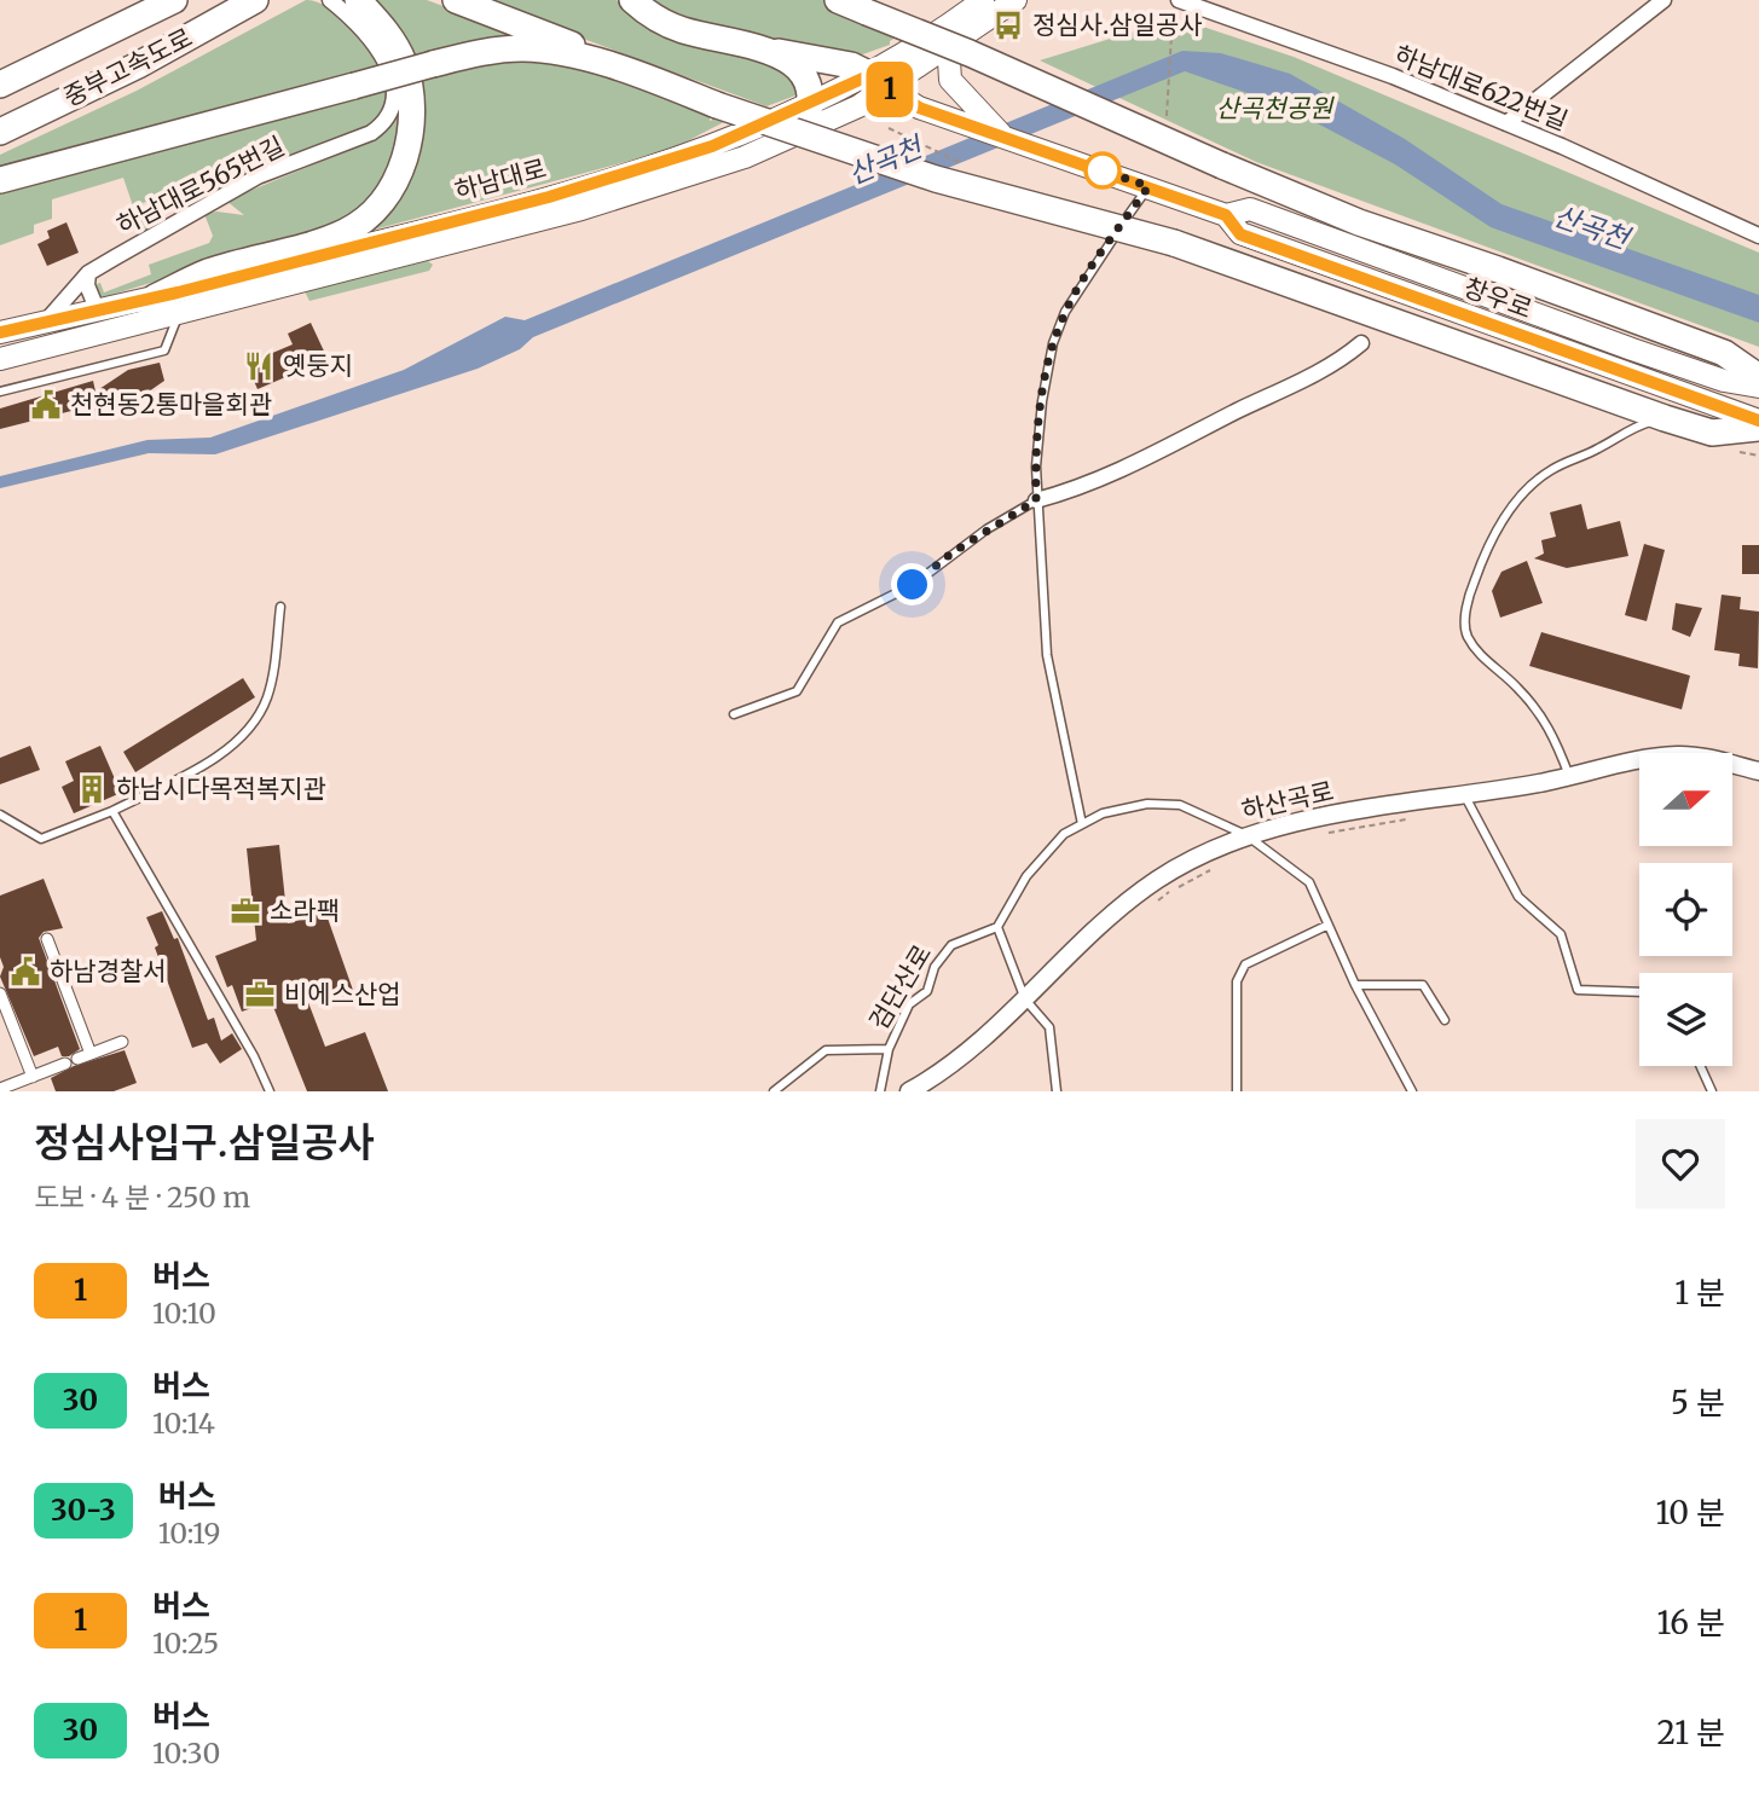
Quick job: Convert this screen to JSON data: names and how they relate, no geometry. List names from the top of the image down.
{
  "streets": {
    "highway": ["중부고속도로"],
    "main road": ["하남대로", "창우로"],
    "street": ["하남대로622번길", "하남대로565번길", "하산곡로"],
    "lane": ["검단산로"]
  },
  "crossings": [
    ["하남대로", "창우로"]
  ],
  "water": ["산곡천"],
  "parks": ["산곡천공원"],
  "places": {
    "bus stop": ["정심사.삼일공사"],
    "restaurant": ["옛둥지"],
    "public building": ["천현동2통마을회관", "하남경찰서"],
    "building": ["하남시다목적복지관"],
    "office": ["소라팩", "비에스산업"]
  },
  "lines": ["bus line 1"],
  "north": "right",
  "page": {
    "on_map": "1",
    "heading": ["정심사입구.삼일공사", "도보 · 4 분 · 250 m"],
    "list": [
      {
        "mark": "1",
        "name": "버스",
        "note": "10:10",
        "value": "1 분"
      },
      {
        "mark": "30",
        "name": "버스",
        "note": "10:14",
        "value": "5 분"
      },
      {
        "mark": "30-3",
        "name": "버스",
        "note": "10:19",
        "value": "10 분"
      },
      {
        "mark": "1",
        "name": "버스",
        "note": "10:25",
        "value": "16 분"
      },
      {
        "mark": "30",
        "name": "버스",
        "note": "10:30",
        "value": "21 분"
      }
    ]
  }
}
